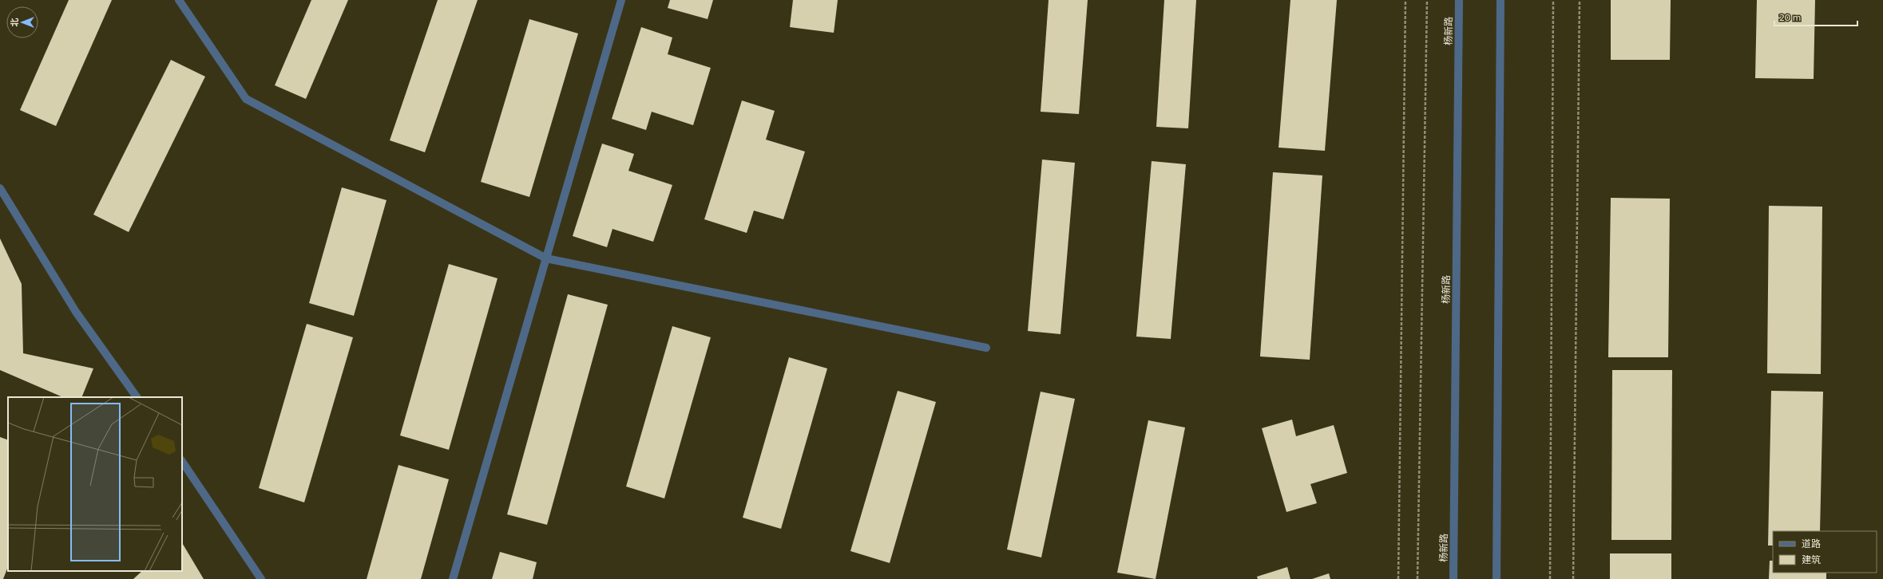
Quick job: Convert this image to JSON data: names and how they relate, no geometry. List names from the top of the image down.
{
  "streets": {
    "street": ["杨新路"]
  },
  "legend": ["道路", "建筑"],
  "scale_bar": "20 m",
  "north": "left"
}
